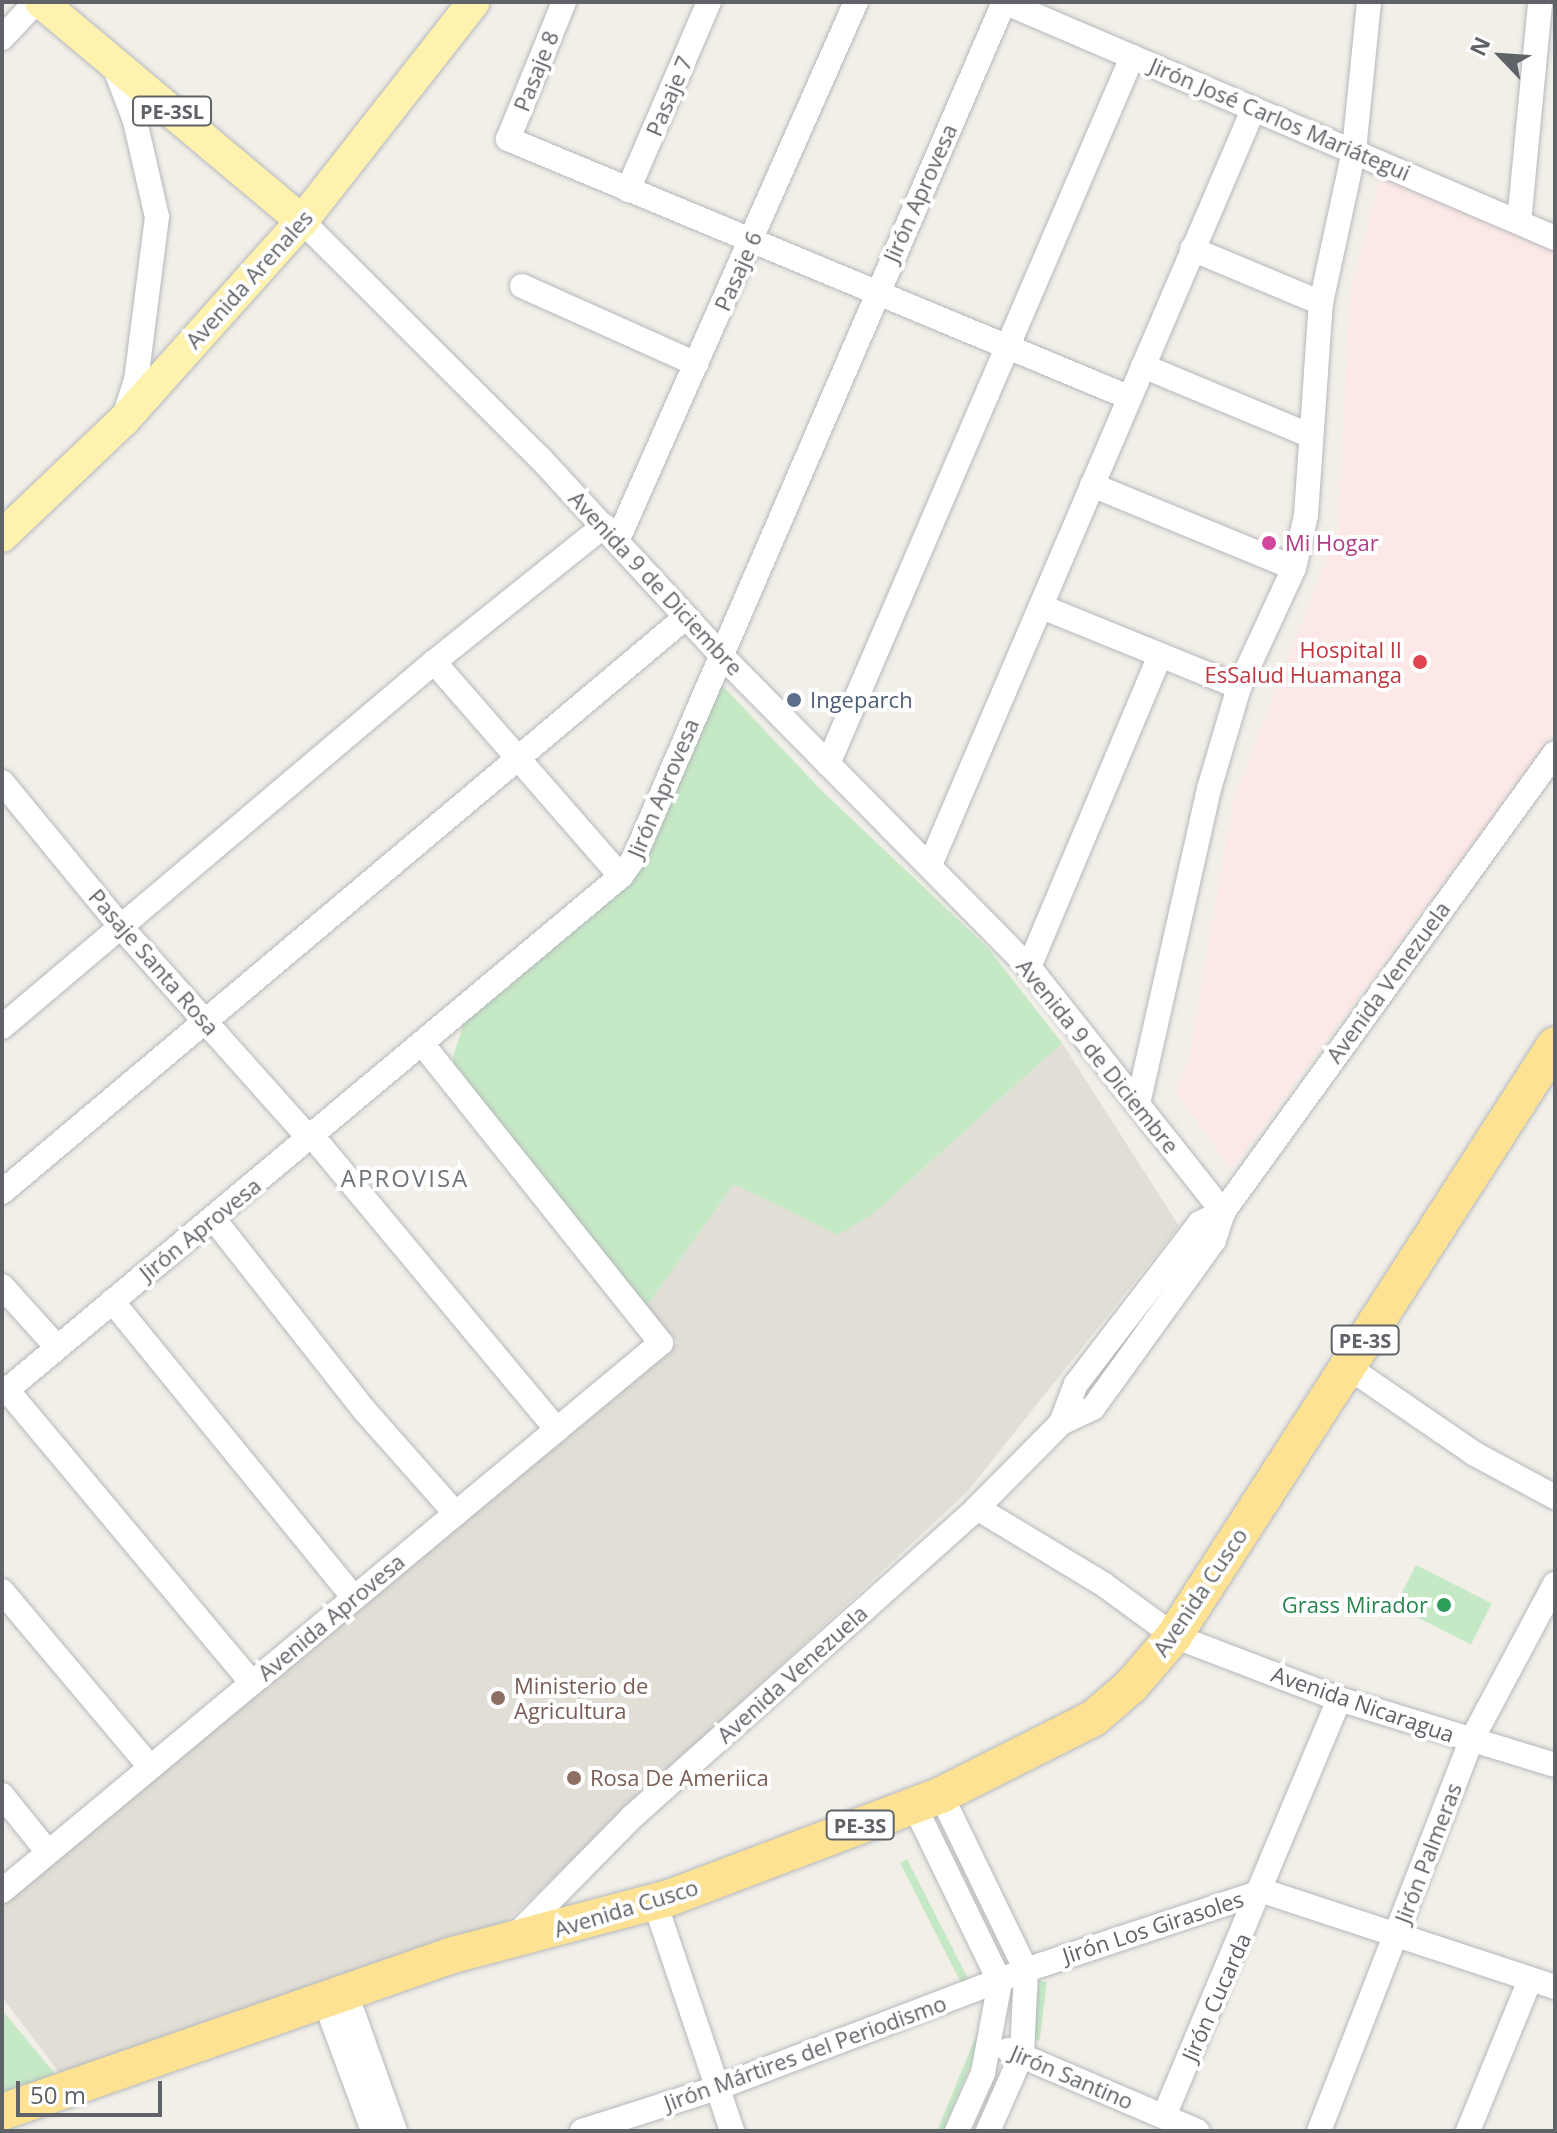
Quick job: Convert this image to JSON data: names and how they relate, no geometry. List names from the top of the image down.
{
  "streets": {
    "highway": ["PE-3S", "Avenida Cusco"],
    "main road": ["PE-3SL", "Avenida Arenales", "Avenida 9 de Diciembre"],
    "street": [
      "Pasaje 8",
      "Pasaje 7",
      "Jirón José Carlos Mariátegui",
      "Jirón Aprovesa",
      "Pasaje 6",
      "Pasaje Santa Rosa",
      "Avenida Venezuela",
      "Avenida Aprovesa",
      "Avenida Nicaragua",
      "Jirón Palmeras",
      "Jirón Los Girasoles",
      "Jirón Cucarda",
      "Jirón Mártires del Periodismo",
      "Jirón Santino"
    ]
  },
  "crossings": [
    ["Pasaje 8", "Pasaje 7"],
    ["Jirón José Carlos Mariátegui", "Jirón Aprovesa"],
    ["Jirón Aprovesa", "Avenida 9 de Diciembre"],
    ["Jirón Aprovesa", "Pasaje Santa Rosa"],
    ["Jirón Aprovesa", "Avenida Aprovesa"],
    ["Pasaje 6", "Avenida 9 de Diciembre"],
    ["Avenida Arenales", "Avenida 9 de Diciembre"],
    ["Avenida 9 de Diciembre", "Avenida Venezuela"],
    ["Pasaje Santa Rosa", "Avenida Aprovesa"],
    ["Avenida Venezuela", "Avenida Cusco"],
    ["Avenida Cusco", "Avenida Nicaragua"],
    ["Avenida Nicaragua", "Jirón Palmeras"],
    ["Avenida Nicaragua", "Jirón Cucarda"],
    ["Jirón Palmeras", "Jirón Los Girasoles"],
    ["Jirón Los Girasoles", "Jirón Cucarda"],
    ["Jirón Los Girasoles", "Jirón Mártires del Periodismo"],
    ["Jirón Cucarda", "Jirón Santino"]
  ],
  "districts": ["APROVISA"],
  "places": [
    "Mi Hogar",
    "Hospital II EsSalud Huamanga",
    "Ingeparch",
    "Grass Mirador",
    "Ministerio de Agricultura",
    "Rosa De Ameriica"
  ],
  "scale_bar": "50 m",
  "north": "top left"
}
